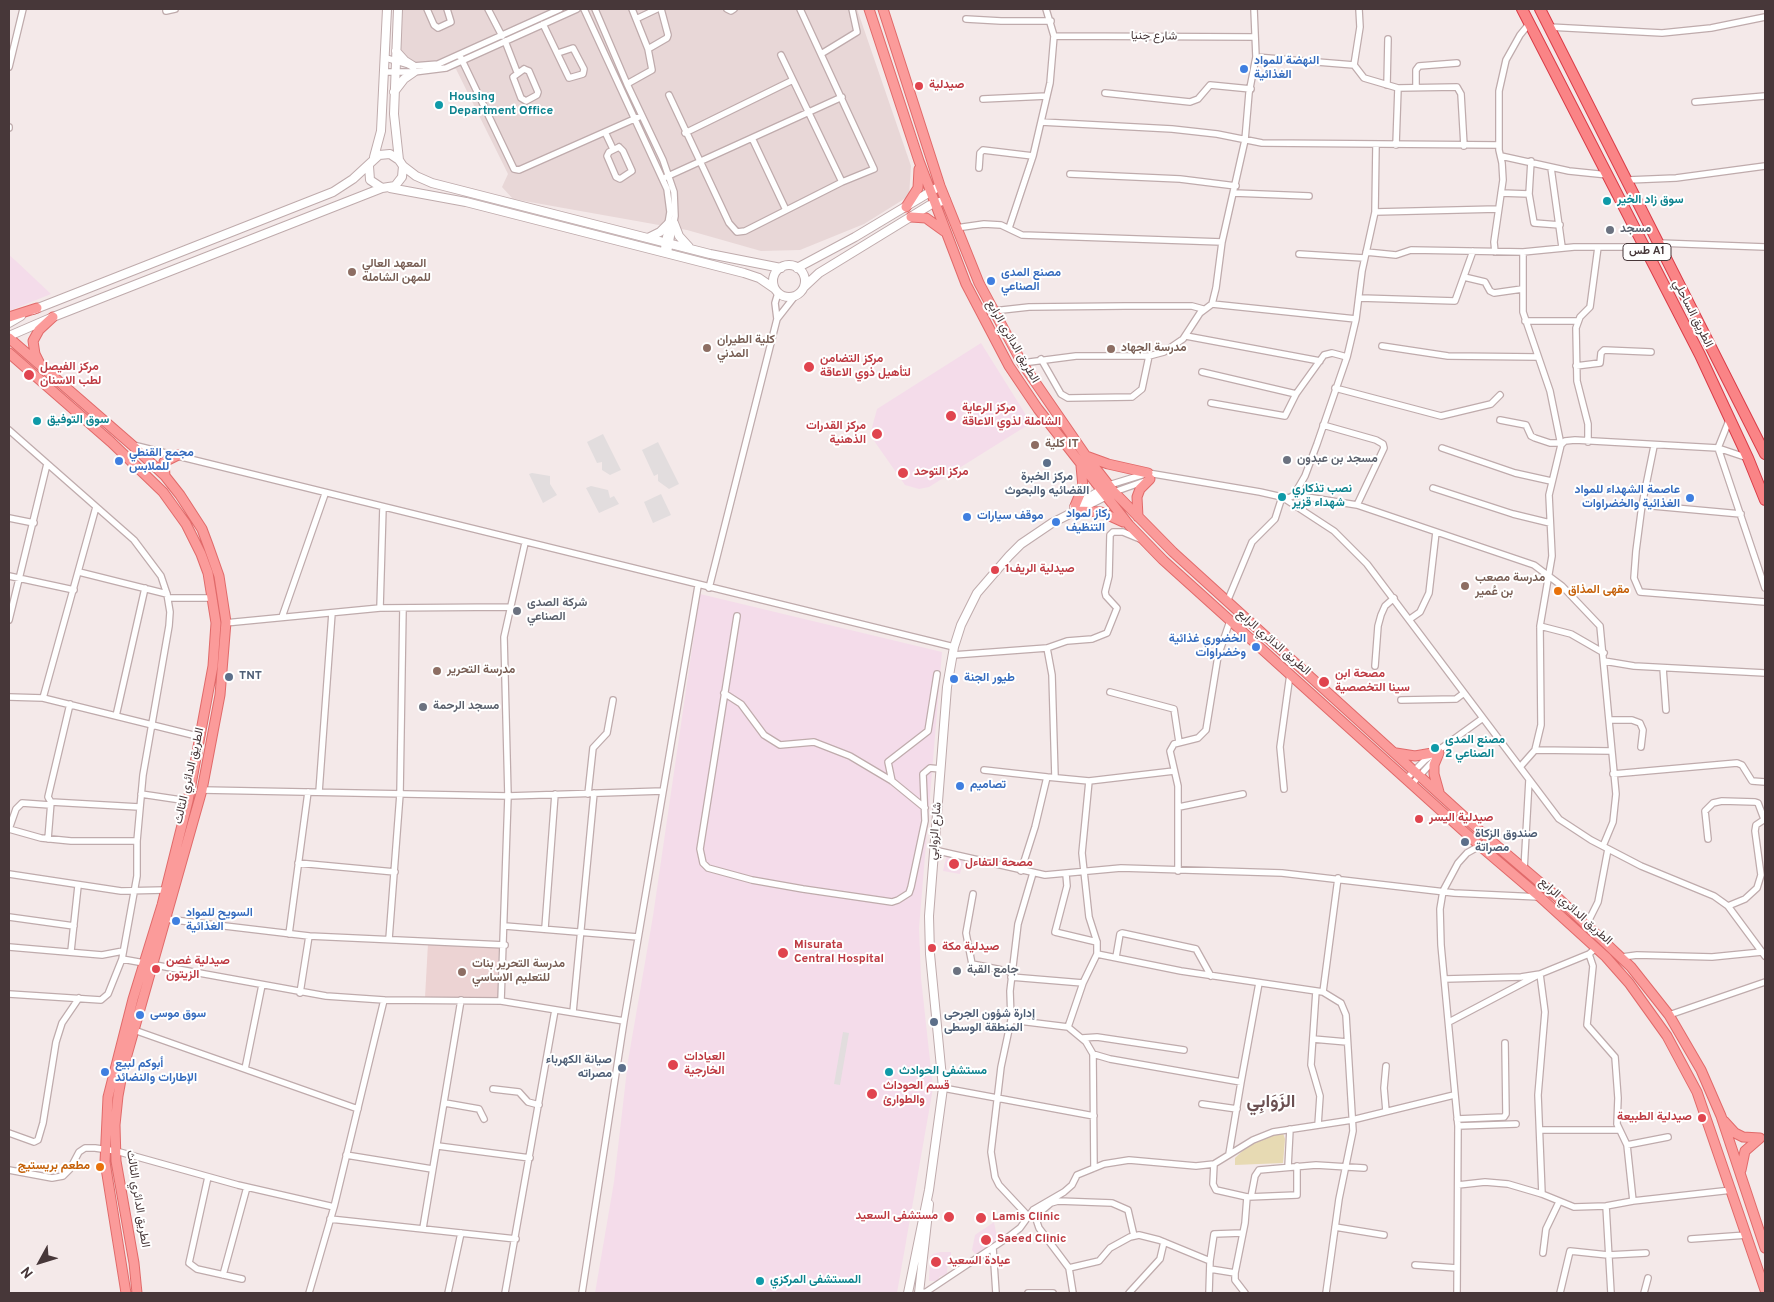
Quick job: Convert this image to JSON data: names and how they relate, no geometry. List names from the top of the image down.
{
  "streets": {
    "highway": ["طس A1", "الطريق الساحلي"],
    "main road": ["الطريق الدائري الرابع", "الطريق الدائري الثالث"],
    "street": ["شارع جنيا", "شارع الزوابي"]
  },
  "crossings": [
    ["الطريق الدائري الرابع", "شارع الزوابي"]
  ],
  "districts": ["الزَوَابِي"],
  "places": [
    "النهضة للمواد الغذائية",
    "صيدلية",
    "Housing Department Office",
    "سوق زاد الخير",
    "مسجد",
    "المعهد العالي للمهن الشامله",
    "مصنع المدى الصناعي",
    "كلية الطيران المدني",
    "مدرسة الجهاد",
    "مركز التضامن لتأهيل ذوي الاعاقة",
    "مركز الفيصل لطب الاسنان",
    "مركز الرعاية الشاملة لذوي الاعاقة",
    "سوق التوفيق",
    "مركز القدرات الذهنية",
    "كلية IT",
    "مسجد بن عبدون",
    "مجمع القنطي للملابس",
    "مركز الخبرة القضائيه والبحوث",
    "مركز التوحد",
    "نصب تذكاري شهداء قزير",
    "عاصمة الشهداء للمواد الغذائية والخضراوات",
    "موقف سيارات",
    "ركاز لمواد التنظيف",
    "صيدلية الريف1",
    "مدرسة مصعب بن عُمير",
    "مقهى المذاق",
    "شركة الصدى الصناعي",
    "الخضوري غذائية وخضراوات",
    "مدرسة التحرير",
    "TNT",
    "طيور الجنة",
    "مصحة ابن سينا التخصصية",
    "مسجد الرحمة",
    "مصنع المدى الصناعي 2",
    "تصاميم",
    "صيدلية اليسر",
    "صندوق الزكاة مصراتة",
    "مصحة التفاءل",
    "السويح للمواد الغذائية",
    "صيدلية مكة",
    "Misurata Central Hospital",
    "صيدلية غصن الزيتون",
    "جامع القبة",
    "مدرسة التحرير بنات للتعليم الاساسي",
    "سوق موسى",
    "إدارة شؤون الجرحى المنطقة الوسطى",
    "العيادات الخارجية",
    "صيانة الكهرباء مصراته",
    "أبوكم لبيع الإطارات والنضائد",
    "مستشفى الحوادث",
    "قسم الحوداث والطوارئ",
    "صيدلية الطبيعة",
    "مطعم بريستيج",
    "مستشفى السعيد",
    "Lamis Clinic",
    "Saeed Clinic",
    "عيادة السعيد",
    "المستشفى المركزي"
  ],
  "north": "bottom left"
}
